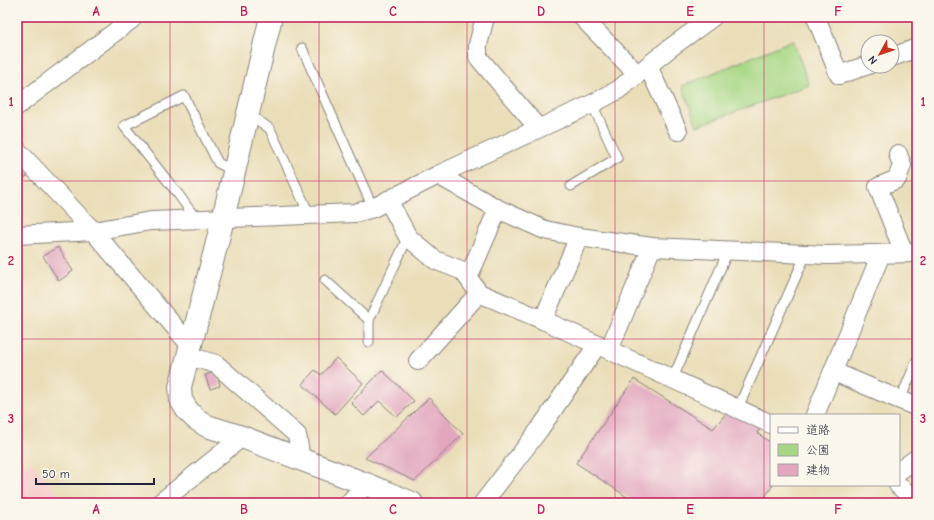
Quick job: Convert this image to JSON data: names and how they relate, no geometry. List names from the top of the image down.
{
  "legend": ["道路", "公園", "建物"],
  "scale_bar": "50 m",
  "north": "bottom left",
  "grid": {
    "columns": [
      "A",
      "B",
      "C",
      "D",
      "E",
      "F"
    ],
    "rows": ["1", "2", "3"]
  }
}
